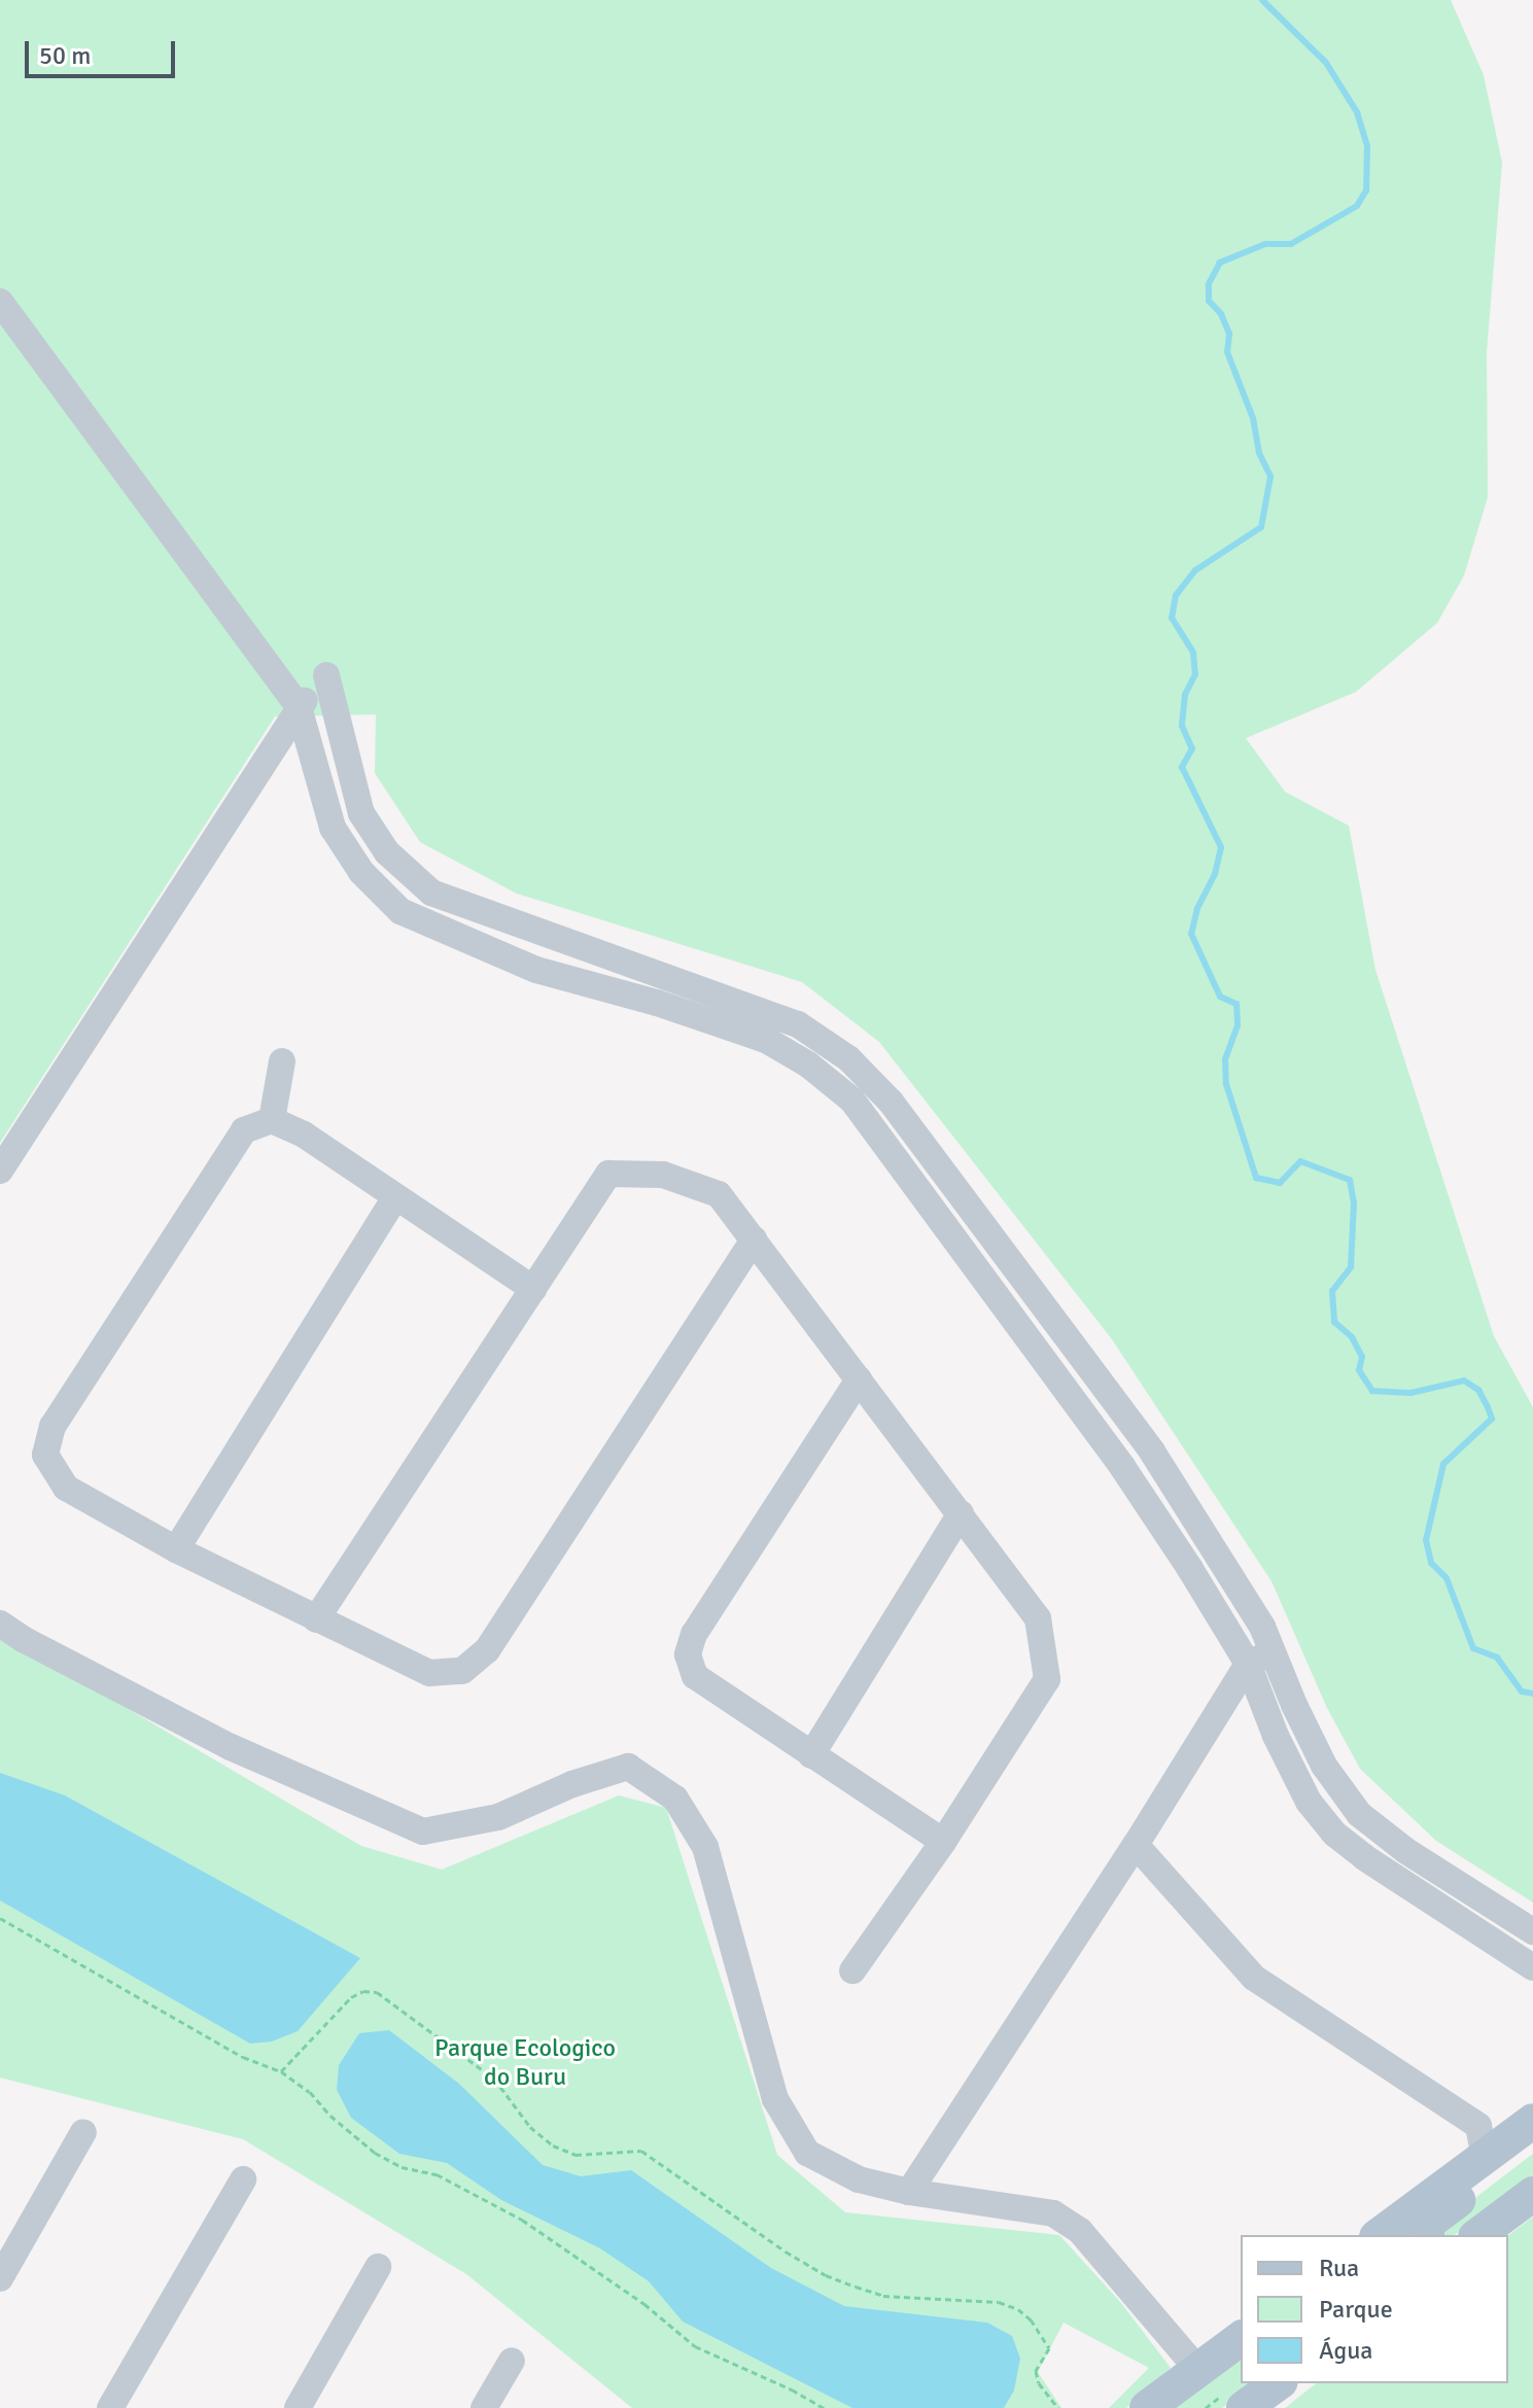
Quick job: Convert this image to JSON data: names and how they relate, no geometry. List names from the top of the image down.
{
  "parks": ["Parque Ecologico do Buru"],
  "legend": ["Rua", "Parque", "Água"],
  "scale_bar": "50 m"
}
